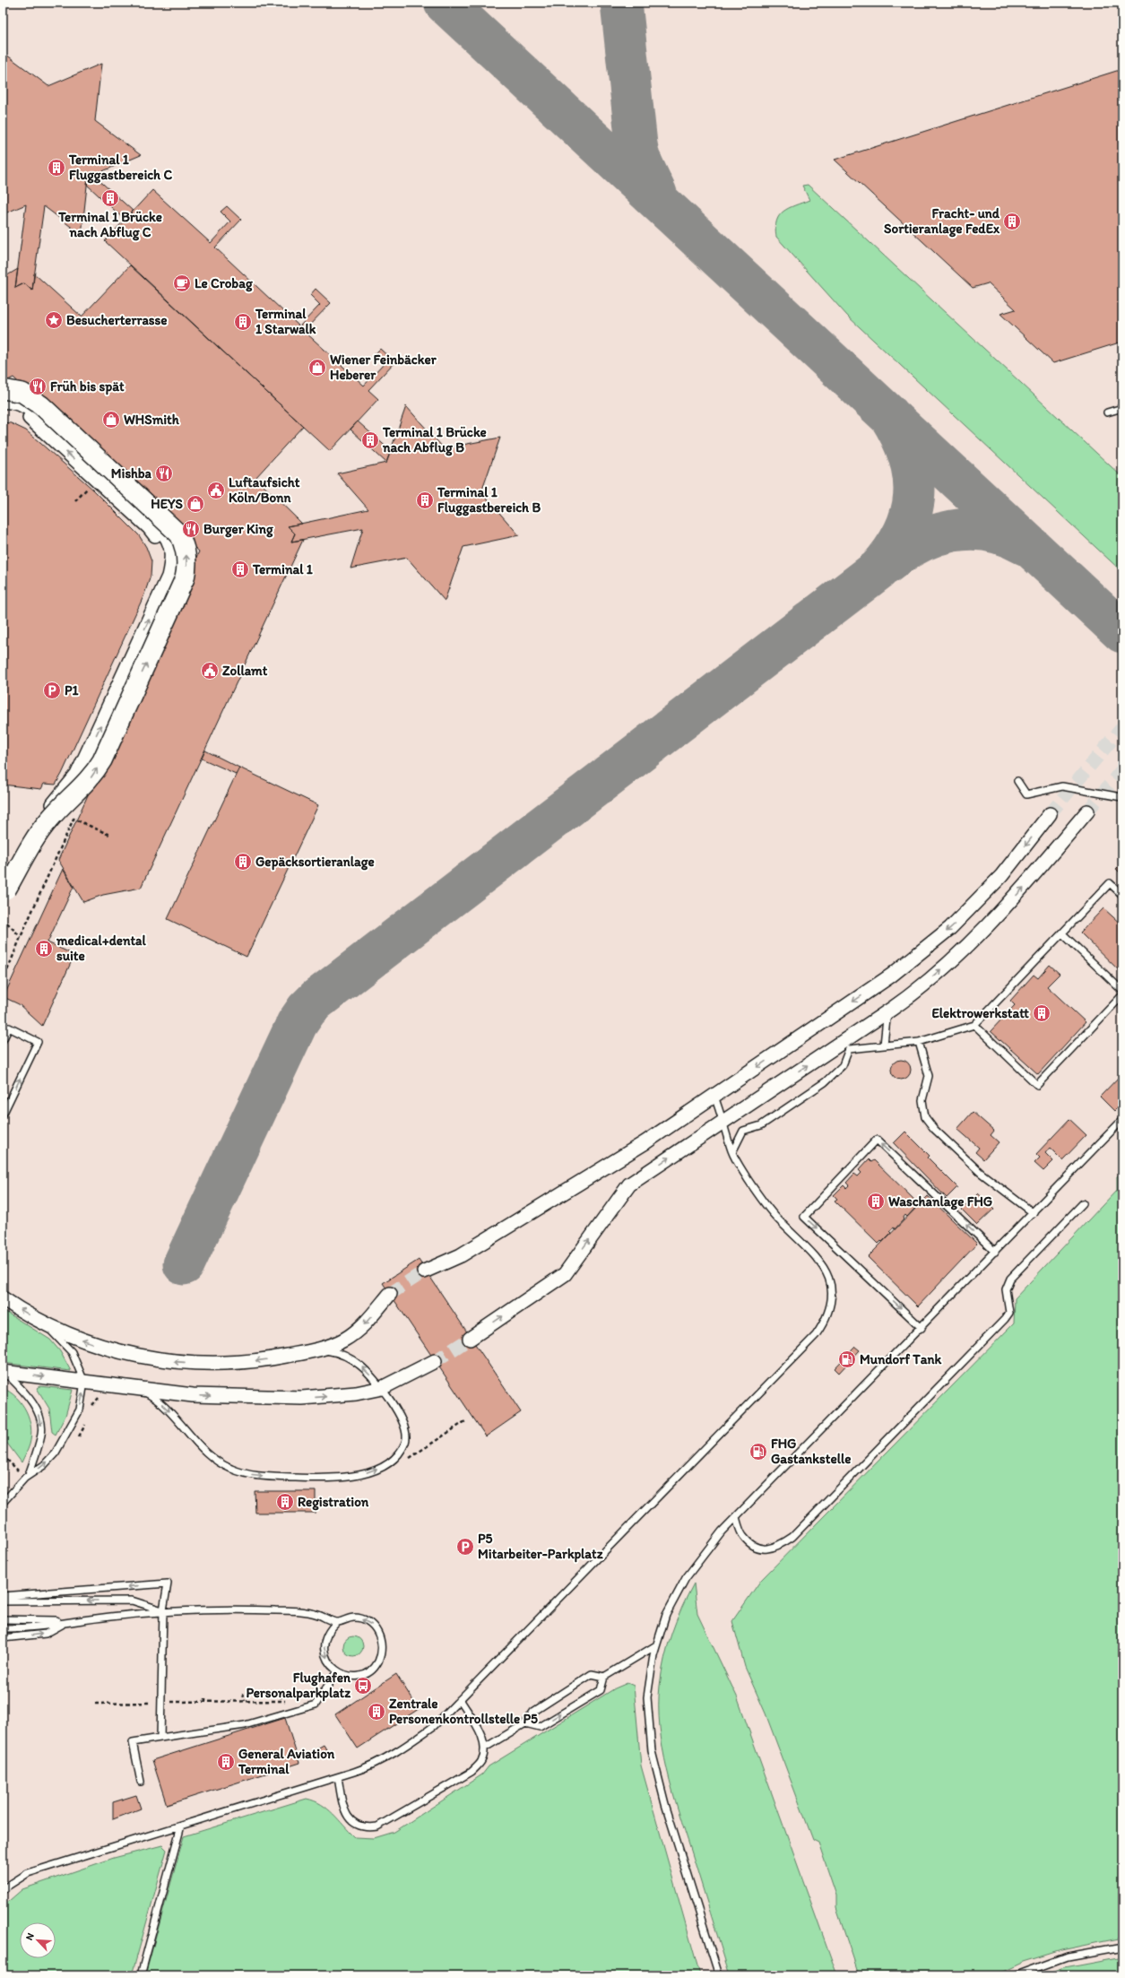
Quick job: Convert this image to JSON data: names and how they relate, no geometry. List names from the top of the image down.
{
  "places": {
    "building": [
      "Terminal 1 Fluggastbereich C",
      "Terminal 1 Brücke nach Abflug C",
      "Fracht- und Sortieranlage FedEx",
      "Terminal 1 Starwalk",
      "Terminal 1 Brücke nach Abflug B",
      "Terminal 1 Fluggastbereich B",
      "Terminal 1",
      "Gepäcksortieranlage",
      "medical+dental suite",
      "Elektrowerkstatt",
      "Waschanlage FHG",
      "Registration",
      "Zentrale Personenkontrollstelle P5",
      "General Aviation Terminal"
    ],
    "cafe": ["Le Crobag"],
    "place": ["Besucherterrasse"],
    "shop": ["Wiener Feinbäcker Heberer", "WHSmith", "HEYS"],
    "restaurant": ["Früh bis spät", "Mishba", "Burger King"],
    "public building": ["Luftaufsicht Köln/Bonn", "Zollamt"],
    "parking": ["P1", "P5 Mitarbeiter-Parkplatz"],
    "fuel station": ["Mundorf Tank", "FHG Gastankstelle"],
    "bus stop": ["Flughafen Personalparkplatz"]
  },
  "north": "top left"
}
